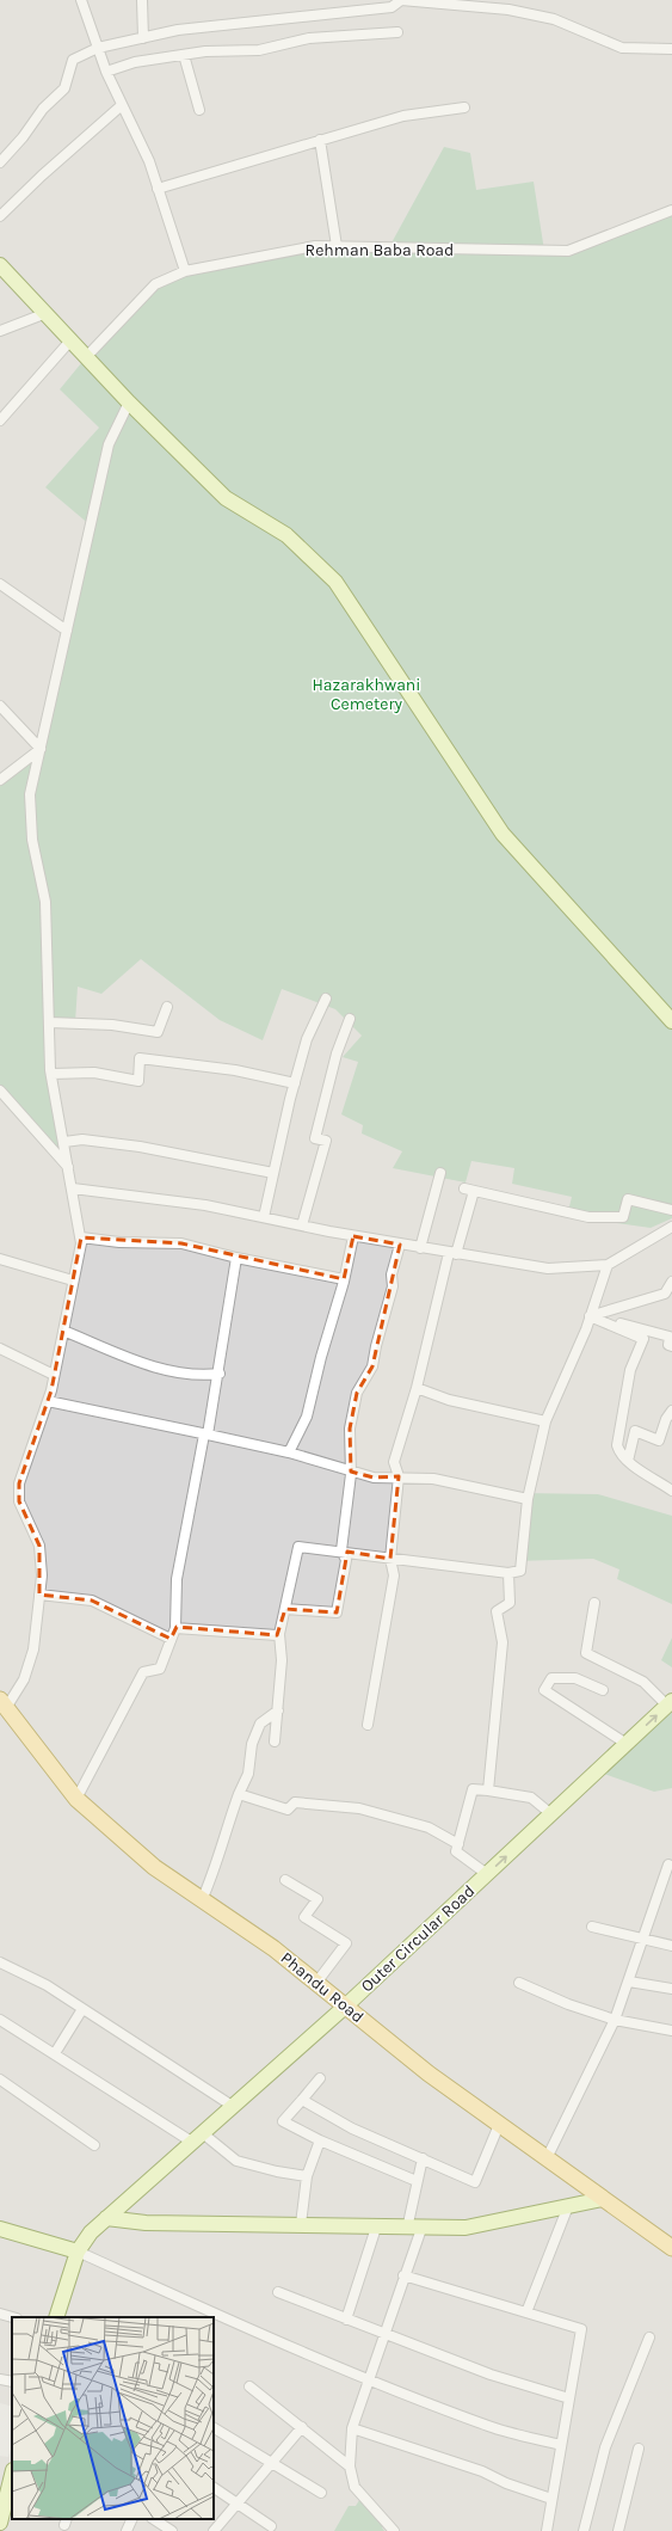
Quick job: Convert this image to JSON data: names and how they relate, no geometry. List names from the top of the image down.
{
  "streets": {
    "main road": ["Outer Circular Road", "Phandu Road"],
    "street": ["Rehman Baba Road"]
  },
  "crossings": [
    ["Outer Circular Road", "Phandu Road"]
  ],
  "parks": ["Hazarakhwani Cemetery"]
}
